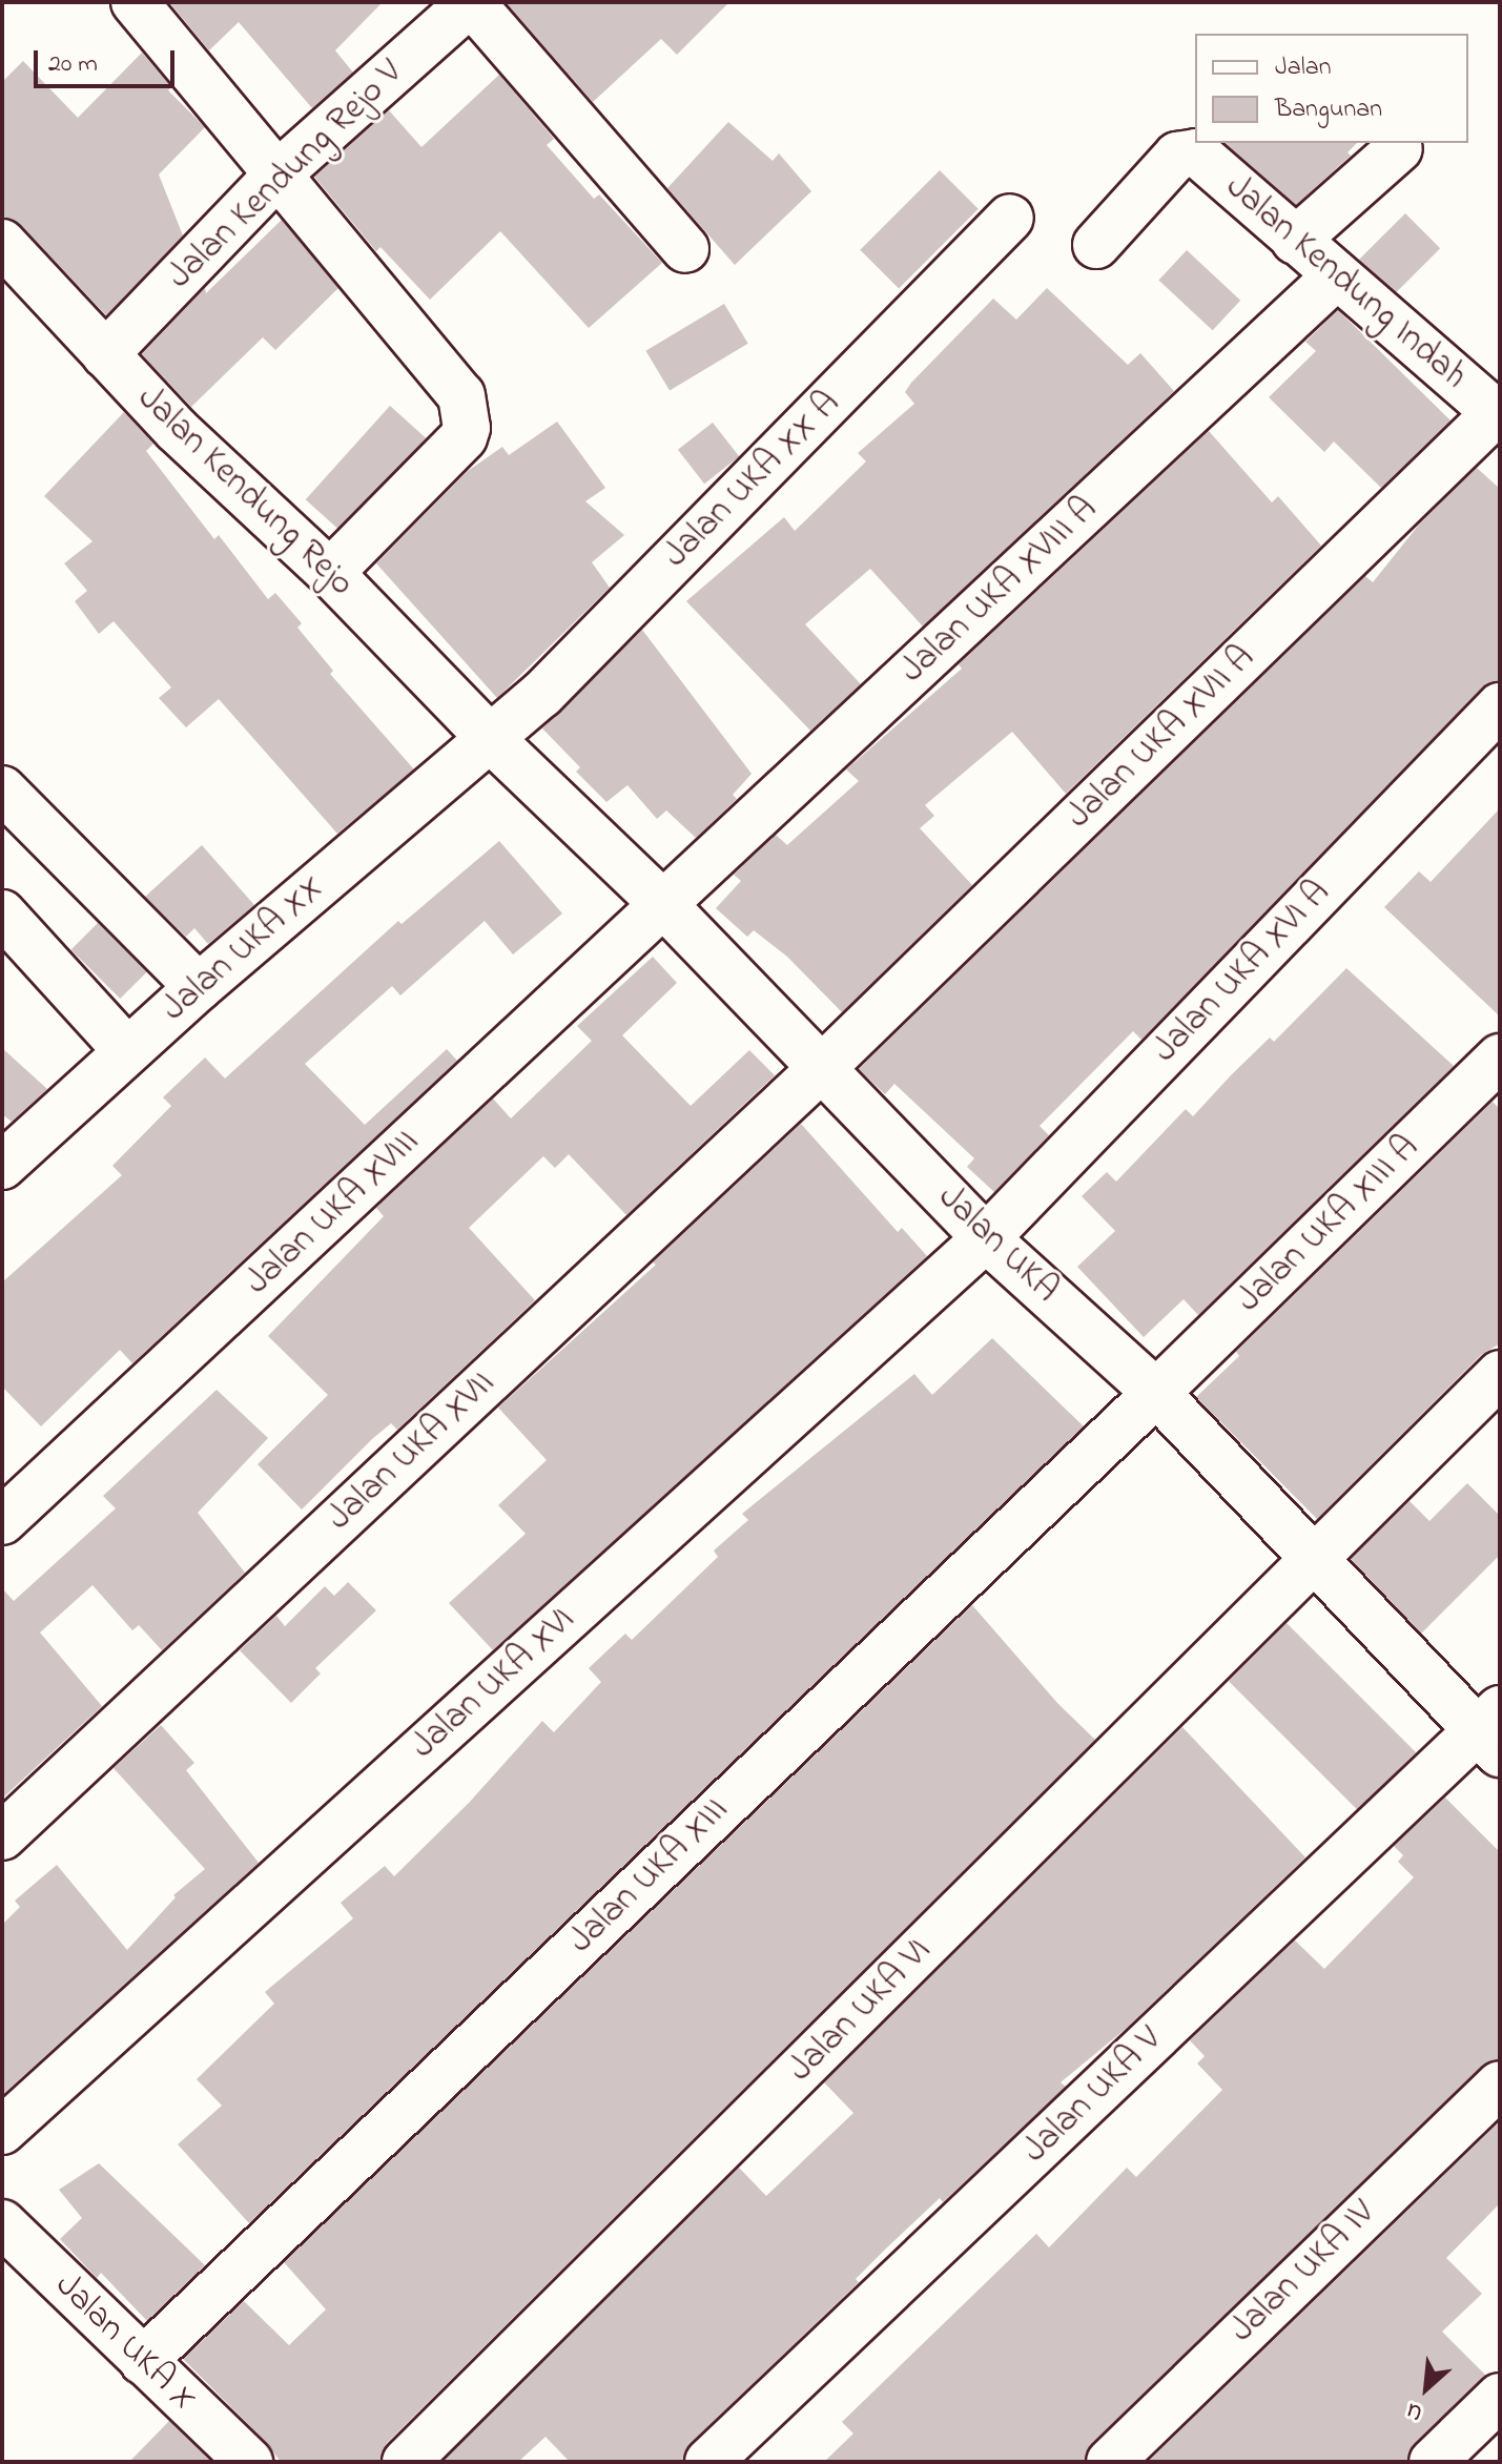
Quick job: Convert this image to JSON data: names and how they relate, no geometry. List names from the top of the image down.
{
  "streets": {
    "street": [
      "Jalan Kendung Rejo V",
      "Jalan Kendung Indah",
      "Jalan UKA XX A",
      "Jalan Kendung Rejo",
      "Jalan UKA XVIII A",
      "Jalan UKA XVII A",
      "Jalan UKA XX",
      "Jalan UKA XVI A",
      "Jalan UKA XVIII",
      "Jalan UKA XIII A",
      "Jalan UKA",
      "Jalan UKA XVII",
      "Jalan UKA XVI",
      "Jalan UKA XIII",
      "Jalan UKA VI",
      "Jalan UKA V",
      "Jalan UKA IV",
      "Jalan UKA X"
    ]
  },
  "crossings": [
    ["Jalan Kendung Rejo V", "Jalan Kendung Rejo"],
    ["Jalan Kendung Indah", "Jalan UKA XVIII A"],
    ["Jalan Kendung Indah", "Jalan UKA XVII A"],
    ["Jalan UKA XX A", "Jalan Kendung Rejo"],
    ["Jalan UKA XX A", "Jalan UKA XX"],
    ["Jalan UKA XX A", "Jalan UKA"],
    ["Jalan Kendung Rejo", "Jalan UKA XX"],
    ["Jalan Kendung Rejo", "Jalan UKA"],
    ["Jalan UKA XVIII A", "Jalan UKA XVIII"],
    ["Jalan UKA XVIII A", "Jalan UKA"],
    ["Jalan UKA XVII A", "Jalan UKA"],
    ["Jalan UKA XVII A", "Jalan UKA XVII"],
    ["Jalan UKA XX", "Jalan UKA"],
    ["Jalan UKA XVI A", "Jalan UKA"],
    ["Jalan UKA XVI A", "Jalan UKA XVI"],
    ["Jalan UKA XVIII", "Jalan UKA"],
    ["Jalan UKA XIII A", "Jalan UKA"],
    ["Jalan UKA XIII A", "Jalan UKA XIII"],
    ["Jalan UKA", "Jalan UKA XVII"],
    ["Jalan UKA", "Jalan UKA XVI"],
    ["Jalan UKA", "Jalan UKA XIII"],
    ["Jalan UKA", "Jalan UKA VI"],
    ["Jalan UKA", "Jalan UKA V"],
    ["Jalan UKA XIII", "Jalan UKA X"]
  ],
  "legend": ["Jalan", "Bangunan"],
  "scale_bar": "20 m",
  "north": "bottom left"
}
